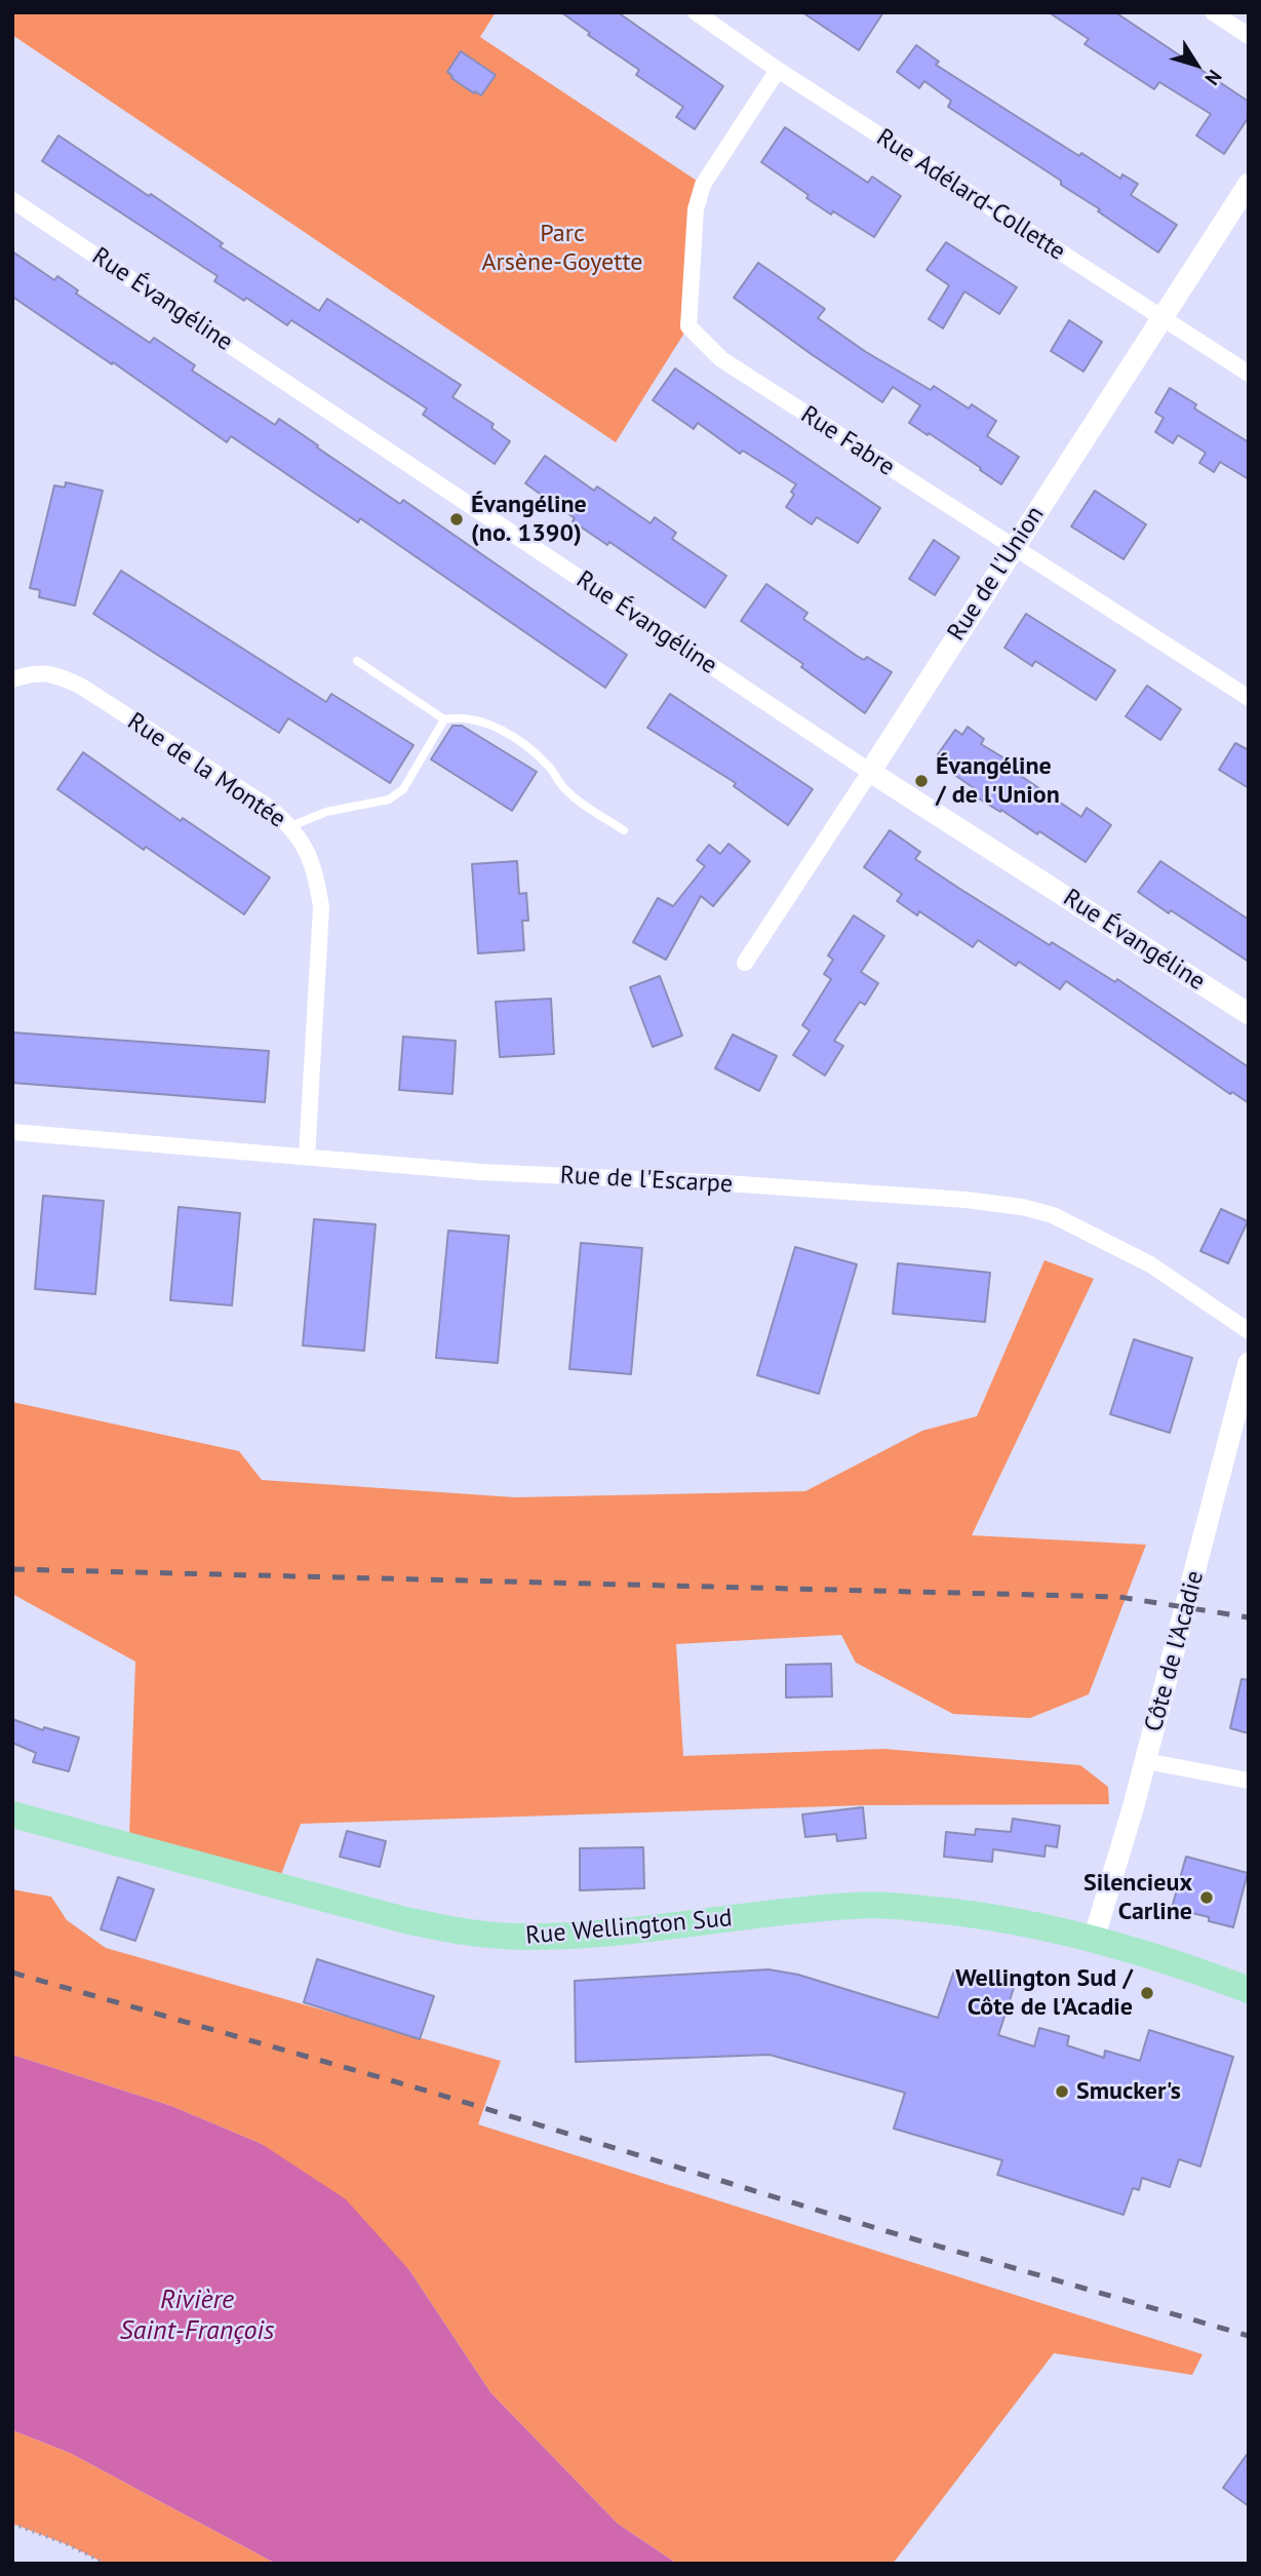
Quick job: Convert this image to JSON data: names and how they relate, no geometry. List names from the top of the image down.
{
  "streets": {
    "main road": ["Rue Wellington Sud"],
    "street": [
      "Rue Adélard-Collette",
      "Rue Évangéline",
      "Rue Fabre",
      "Rue de l'Union",
      "Rue de la Montée",
      "Rue de l'Escarpe",
      "Côte de l'Acadie"
    ]
  },
  "crossings": [
    ["Rue Adélard-Collette", "Rue Fabre"],
    ["Rue Adélard-Collette", "Rue de l'Union"],
    ["Rue Évangéline", "Rue de l'Union"],
    ["Rue Fabre", "Rue de l'Union"],
    ["Rue de la Montée", "Rue de l'Escarpe"],
    ["Côte de l'Acadie", "Rue Wellington Sud"]
  ],
  "water": ["Rivière Saint-François"],
  "parks": ["Parc Arsène-Goyette"],
  "places": [
    "Évangéline (no. 1390)",
    "Évangéline / de l'Union",
    "Silencieux Carline",
    "Wellington Sud / Côte de l'Acadie",
    "Smucker's"
  ],
  "north": "bottom right"
}
